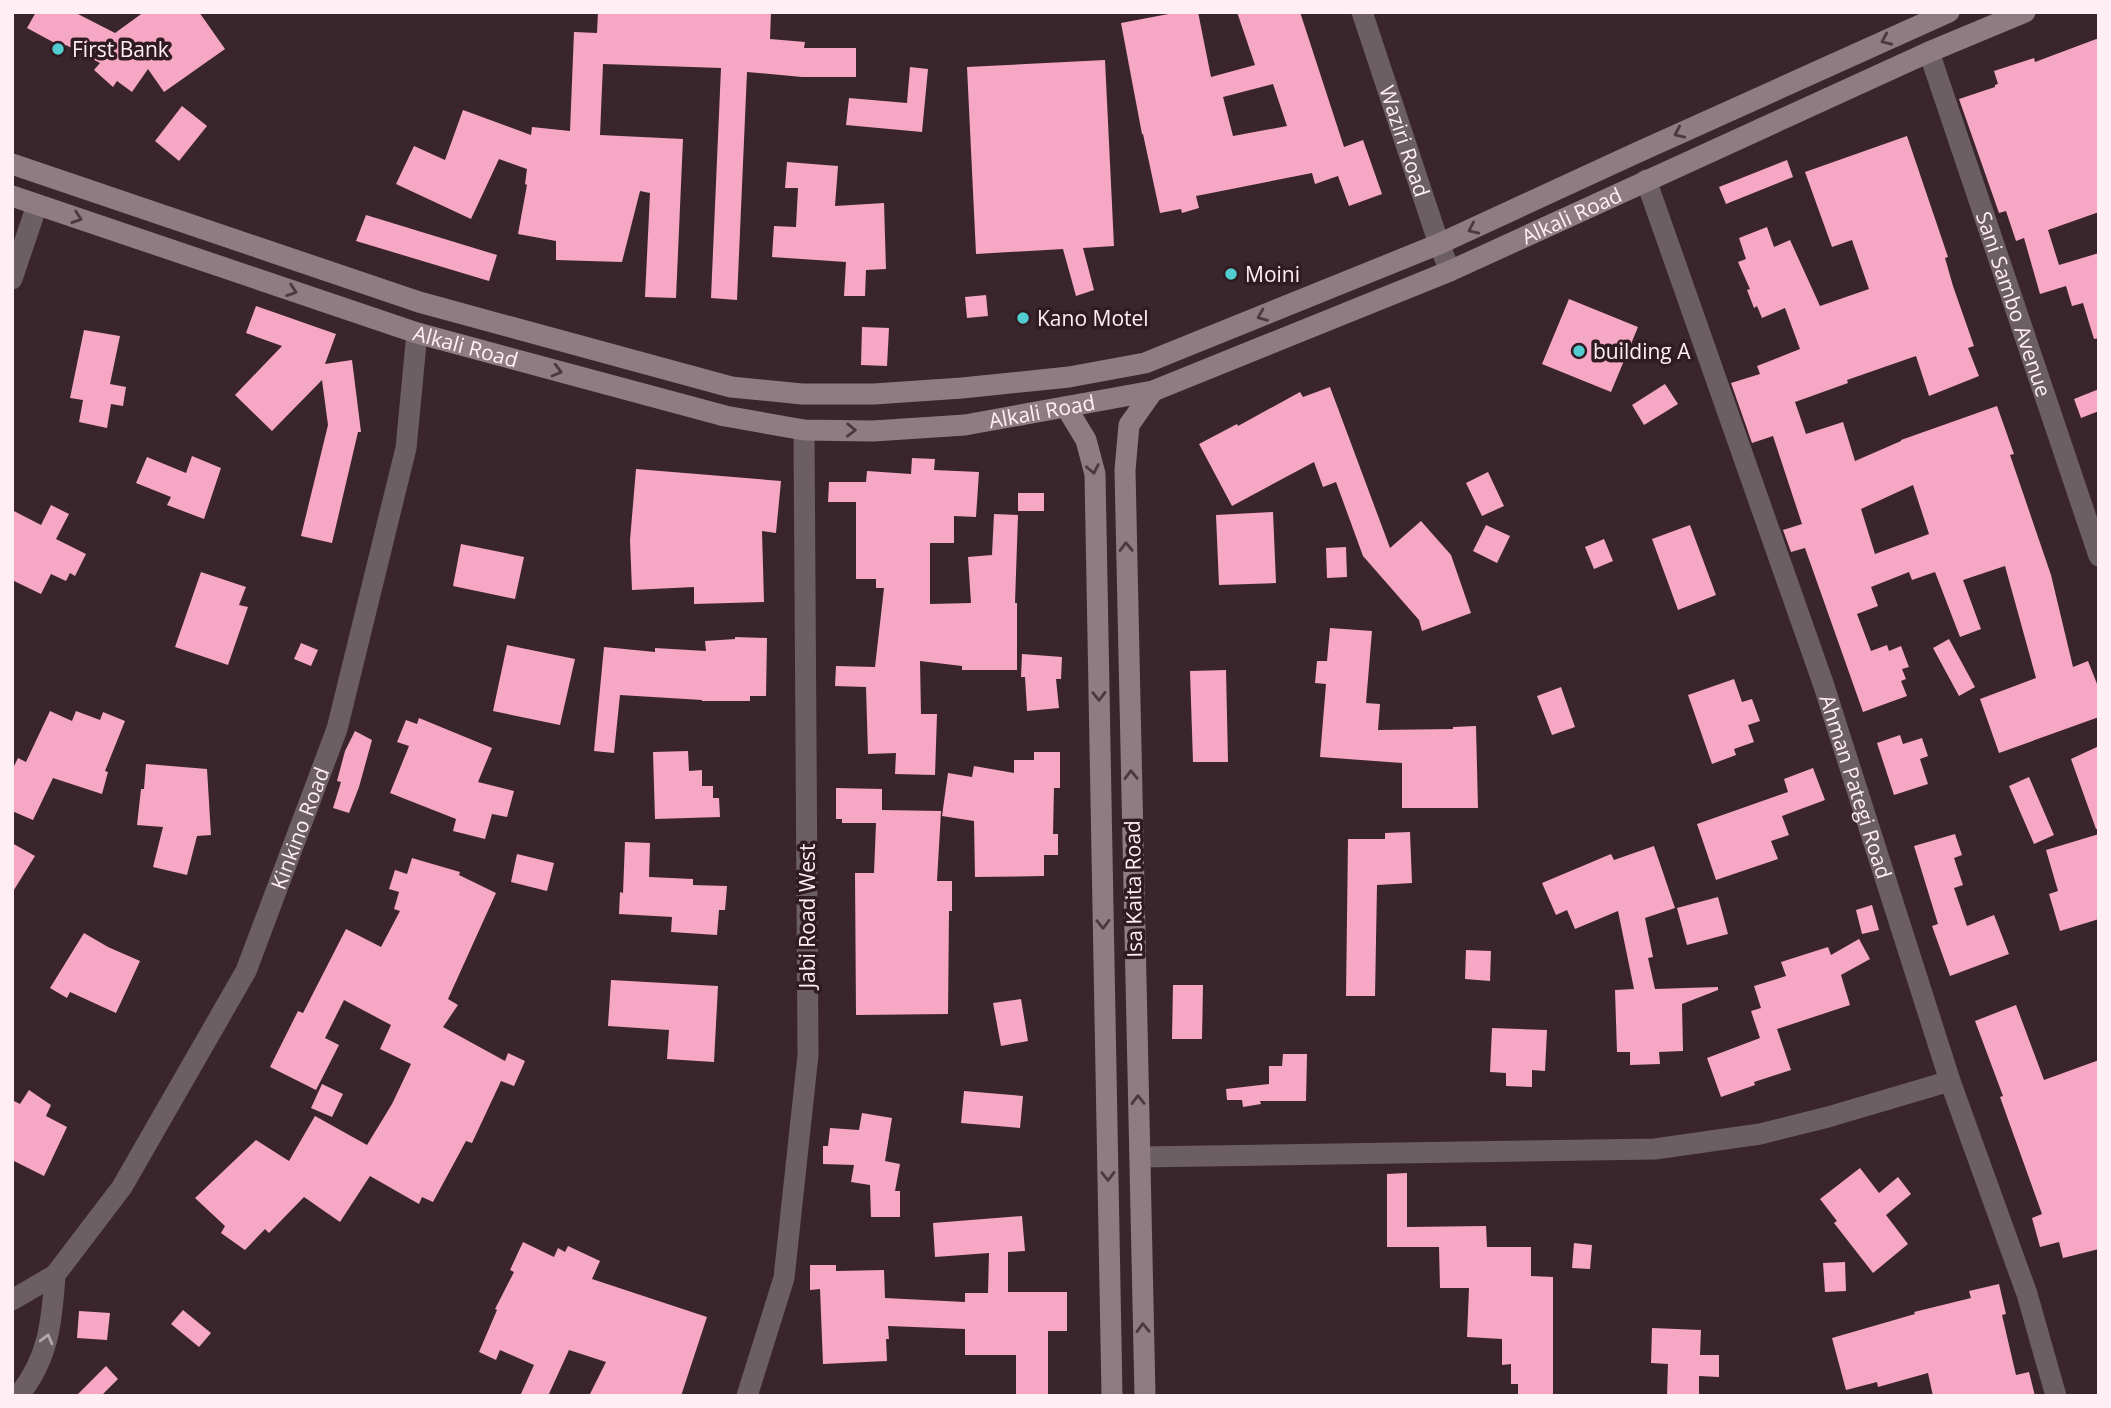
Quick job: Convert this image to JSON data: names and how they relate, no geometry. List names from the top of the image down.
{
  "streets": {
    "main road": ["Alkali Road", "Isa Kaita Road"],
    "street": [
      "Waziri Road",
      "Sani Sambo Avenue",
      "Ahman Pategi Road",
      "Kinkino Road",
      "Jabi Road West"
    ]
  },
  "crossings": [
    ["Waziri Road", "Alkali Road"],
    ["Alkali Road", "Sani Sambo Avenue"],
    ["Alkali Road", "Ahman Pategi Road"],
    ["Alkali Road", "Kinkino Road"],
    ["Alkali Road", "Isa Kaita Road"],
    ["Alkali Road", "Jabi Road West"]
  ],
  "places": [
    "First Bank",
    "Moini",
    "Kano Motel",
    "building A"
  ]
}
